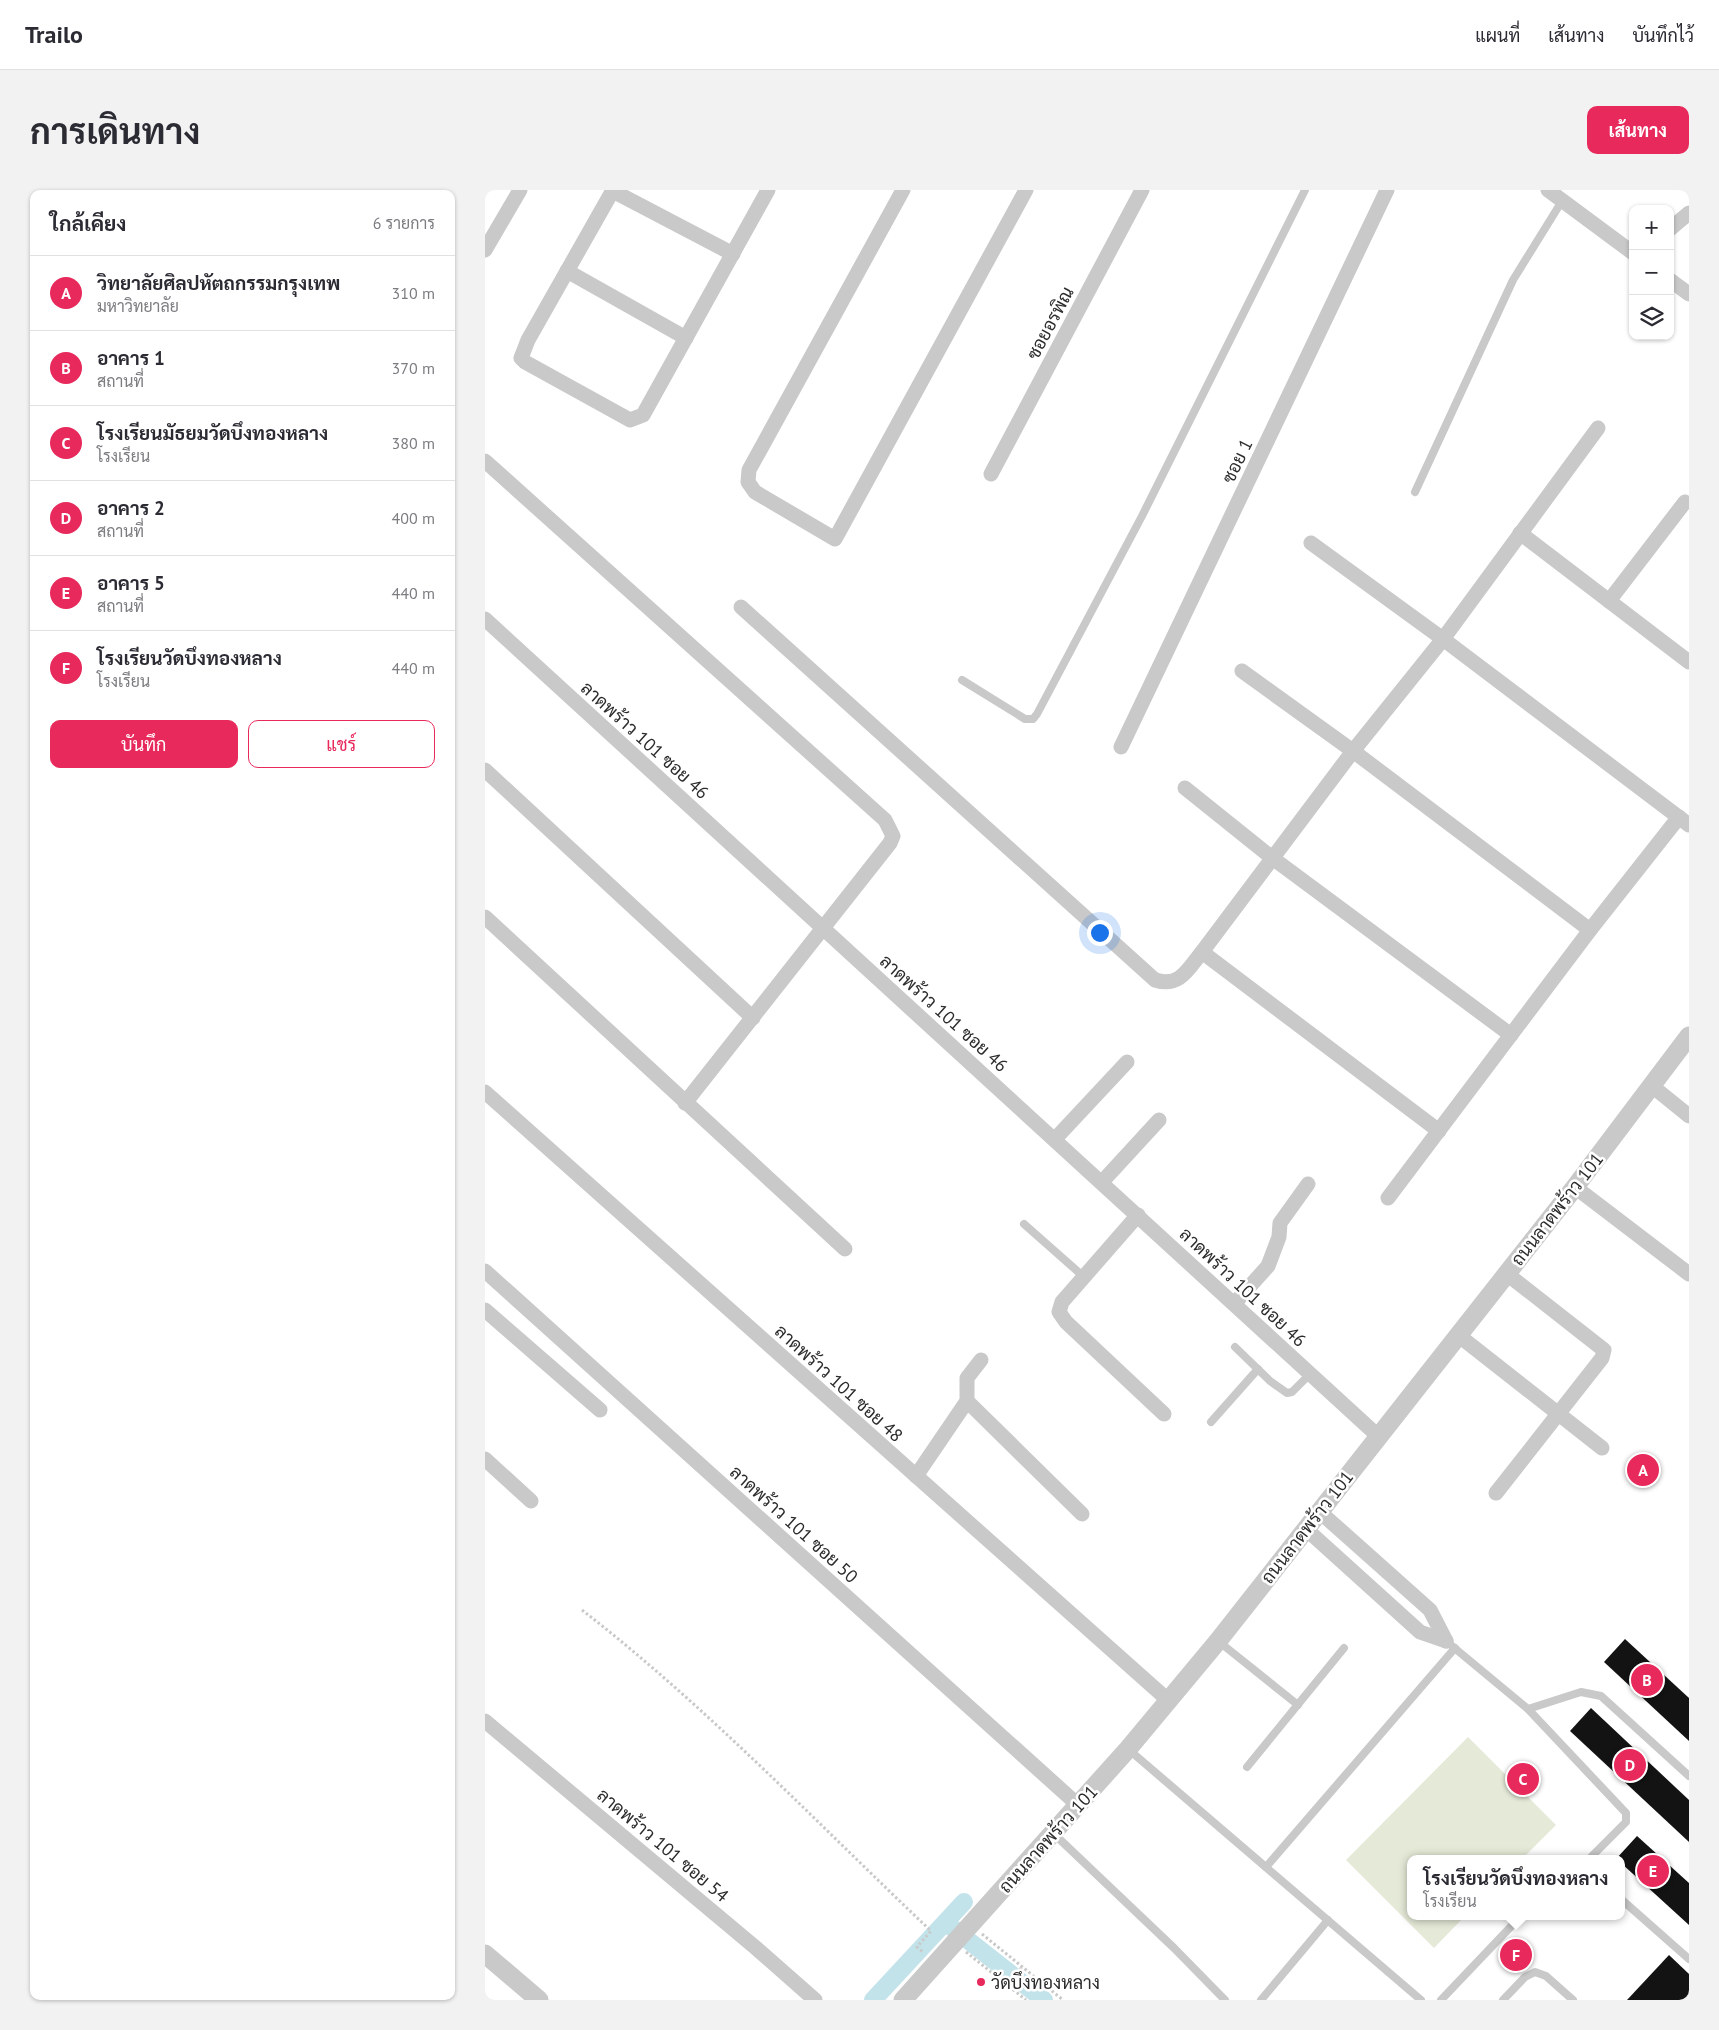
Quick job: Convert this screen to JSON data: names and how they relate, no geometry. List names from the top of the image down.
{
  "streets": {
    "street": [
      "ซอยอรพิณ",
      "ซอย 1",
      "ลาดพร้าว 101 ซอย 46",
      "ถนนลาดพร้าว 101",
      "ลาดพร้าว 101 ซอย 48",
      "ลาดพร้าว 101 ซอย 50",
      "ลาดพร้าว 101 ซอย 54"
    ]
  },
  "crossings": [
    ["ลาดพร้าว 101 ซอย 46", "ถนนลาดพร้าว 101"],
    ["ถนนลาดพร้าว 101", "ลาดพร้าว 101 ซอย 48"],
    ["ถนนลาดพร้าว 101", "ลาดพร้าว 101 ซอย 50"]
  ],
  "places": ["วัดบึงทองหลาง"],
  "page": {
    "header": "Trailo",
    "nav": ["แผนที่", "เส้นทาง", "บันทึกไว้"],
    "buttons": [
      "เส้นทาง",
      ["บันทึก", "แชร์"]
    ],
    "title": "การเดินทาง",
    "heading": ["ใกล้เคียง", "6 รายการ"],
    "map_buttons": ["+", "−"],
    "list": [
      {
        "mark": "A",
        "name": "วิทยาลัยศิลปหัตถกรรมกรุงเทพ",
        "note": "มหาวิทยาลัย",
        "value": "310 m"
      },
      {
        "mark": "B",
        "name": "อาคาร 1",
        "note": "สถานที่",
        "value": "370 m"
      },
      {
        "mark": "C",
        "name": "โรงเรียนมัธยมวัดบึงทองหลาง",
        "note": "โรงเรียน",
        "value": "380 m"
      },
      {
        "mark": "D",
        "name": "อาคาร 2",
        "note": "สถานที่",
        "value": "400 m"
      },
      {
        "mark": "E",
        "name": "อาคาร 5",
        "note": "สถานที่",
        "value": "440 m"
      },
      {
        "mark": "F",
        "name": "โรงเรียนวัดบึงทองหลาง",
        "note": "โรงเรียน",
        "value": "440 m"
      }
    ],
    "pins": [
      "A",
      "B",
      "D",
      "C",
      "E",
      "F"
    ],
    "popup": ["โรงเรียนวัดบึงทองหลาง", "โรงเรียน"]
  }
}
